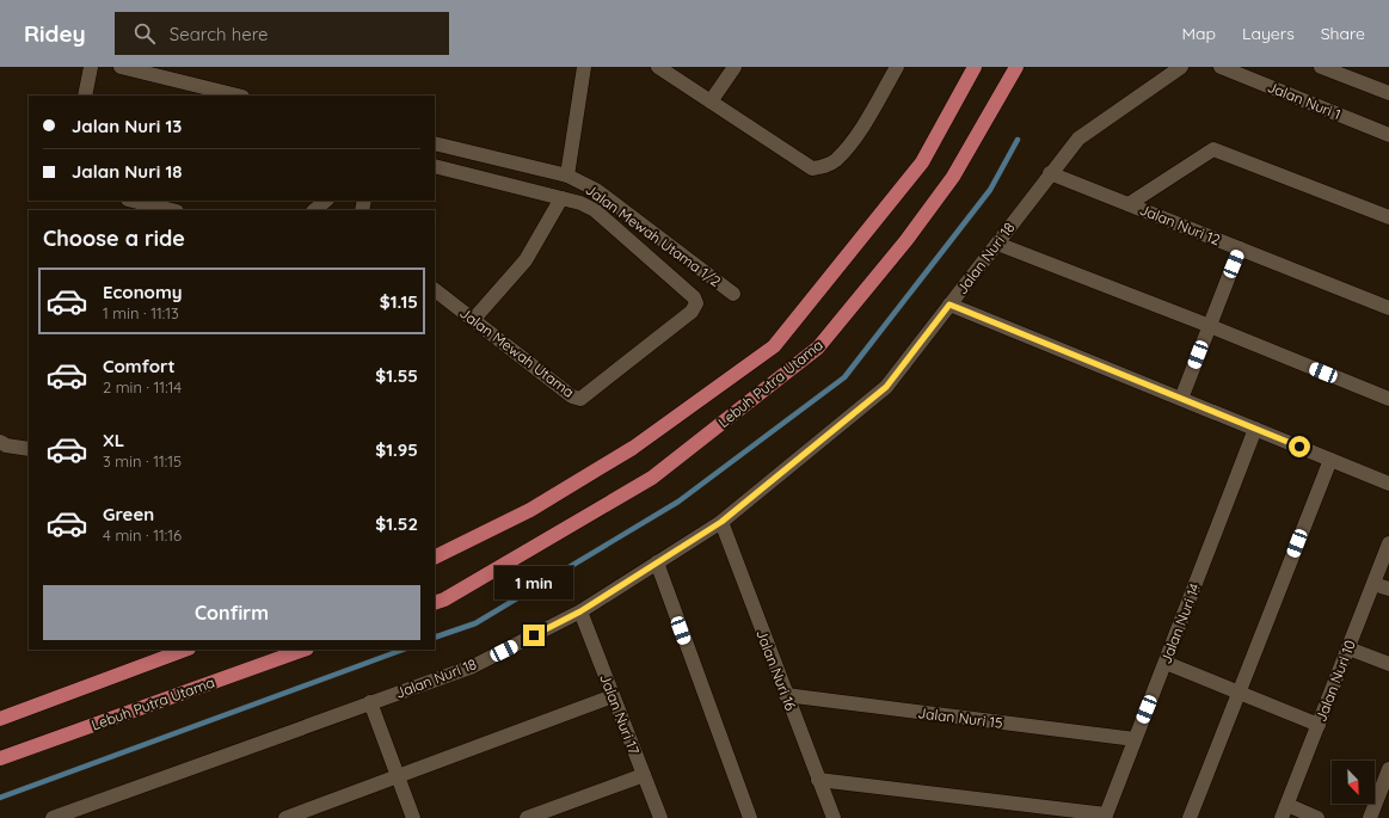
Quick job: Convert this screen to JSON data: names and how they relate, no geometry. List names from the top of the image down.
{
  "streets": {
    "main road": ["Lebuh Putra Utama"],
    "street": [
      "Jalan Nuri 1",
      "Jalan Nuri 12",
      "Jalan Mewah Utama 1/2",
      "Jalan Nuri 18",
      "Jalan Mewah Utama",
      "Jalan Nuri 14",
      "Jalan Nuri 16",
      "Jalan Nuri 10",
      "Jalan Nuri 17",
      "Jalan Nuri 15"
    ]
  },
  "crossings": [
    ["Jalan Nuri 12", "Jalan Nuri 18"],
    ["Jalan Nuri 18", "Jalan Nuri 16"],
    ["Jalan Nuri 18", "Jalan Nuri 17"],
    ["Jalan Nuri 14", "Jalan Nuri 15"],
    ["Jalan Nuri 16", "Jalan Nuri 15"]
  ],
  "north": "bottom right",
  "page": {
    "header": "Ridey",
    "search": "Search here",
    "nav": ["Map", "Layers", "Share"],
    "banner": ["Jalan Nuri 13", "Jalan Nuri 18"],
    "heading": "Choose a ride",
    "list": [
      {
        "name": "Economy",
        "note": "1 min · 11:13",
        "value": "$1.15"
      },
      {
        "name": "Comfort",
        "note": "2 min · 11:14",
        "value": "$1.55"
      },
      {
        "name": "XL",
        "note": "3 min · 11:15",
        "value": "$1.95"
      },
      {
        "name": "Green",
        "note": "4 min · 11:16",
        "value": "$1.52"
      }
    ],
    "bubble": "1 min",
    "buttons": "Confirm"
  }
}
